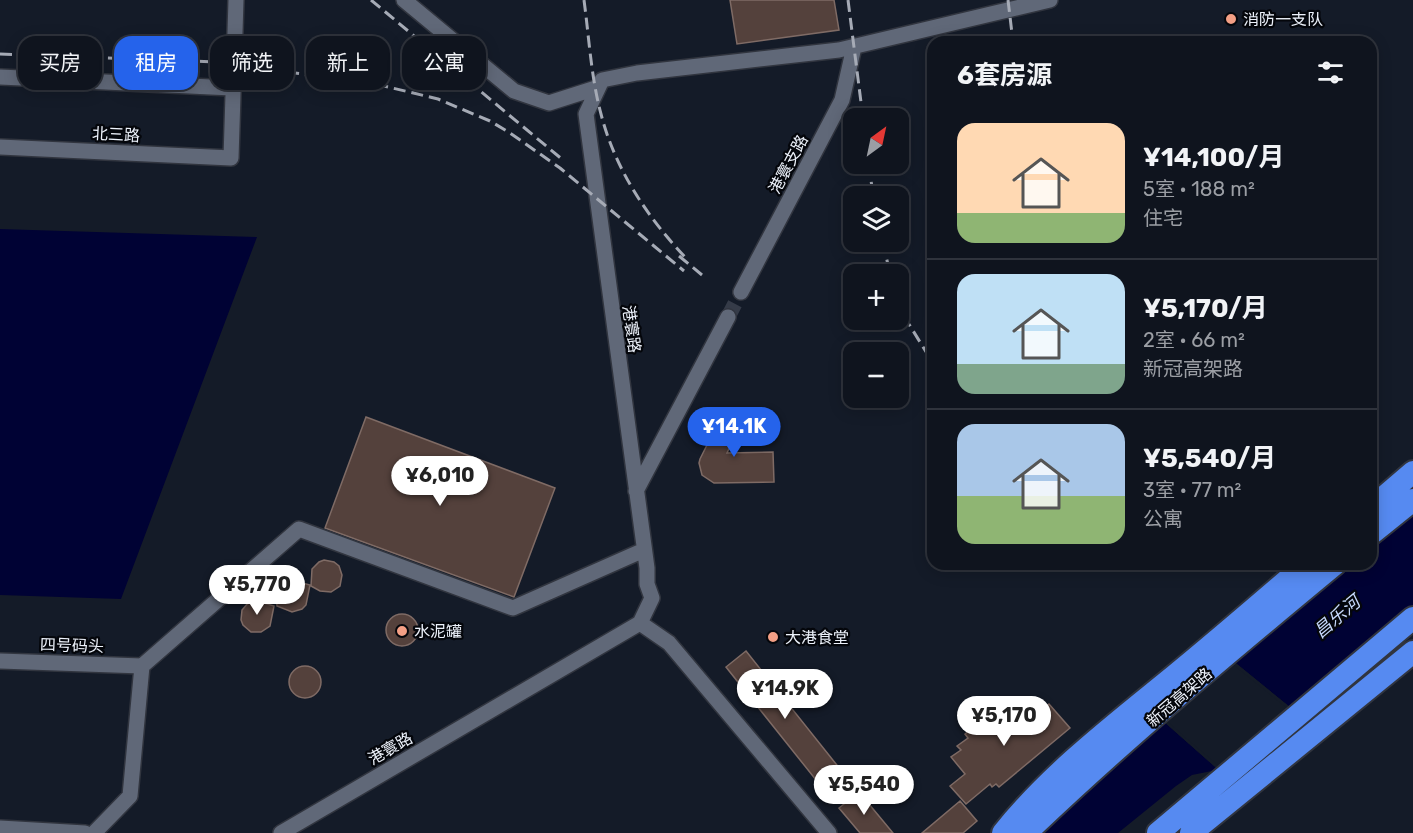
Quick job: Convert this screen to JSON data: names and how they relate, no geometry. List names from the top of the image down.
{
  "streets": {
    "highway": ["新冠高架路"],
    "street": [
      "北三路",
      "港寰支路",
      "港寰路",
      "四号码头"
    ]
  },
  "water": ["昌乐河"],
  "places": ["消防一支队", "水泥罐", "大港食堂"],
  "north": "top right",
  "page": {
    "chip": [
      "买房",
      "租房",
      "筛选",
      "新上",
      "公寓"
    ],
    "heading": "6套房源",
    "map_buttons": ["+", "−"],
    "list": [
      {
        "name": "¥14,100/月",
        "note": "5室 · 188 m² · 住宅"
      },
      {
        "name": "¥5,170/月",
        "note": "2室 · 66 m² · 新冠高架路"
      },
      {
        "name": "¥5,540/月",
        "note": "3室 · 77 m² · 公寓"
      }
    ],
    "price": [
      "¥14.1K",
      "¥6,010",
      "¥5,770",
      "¥14.9K",
      "¥5,170",
      "¥5,540"
    ]
  }
}
